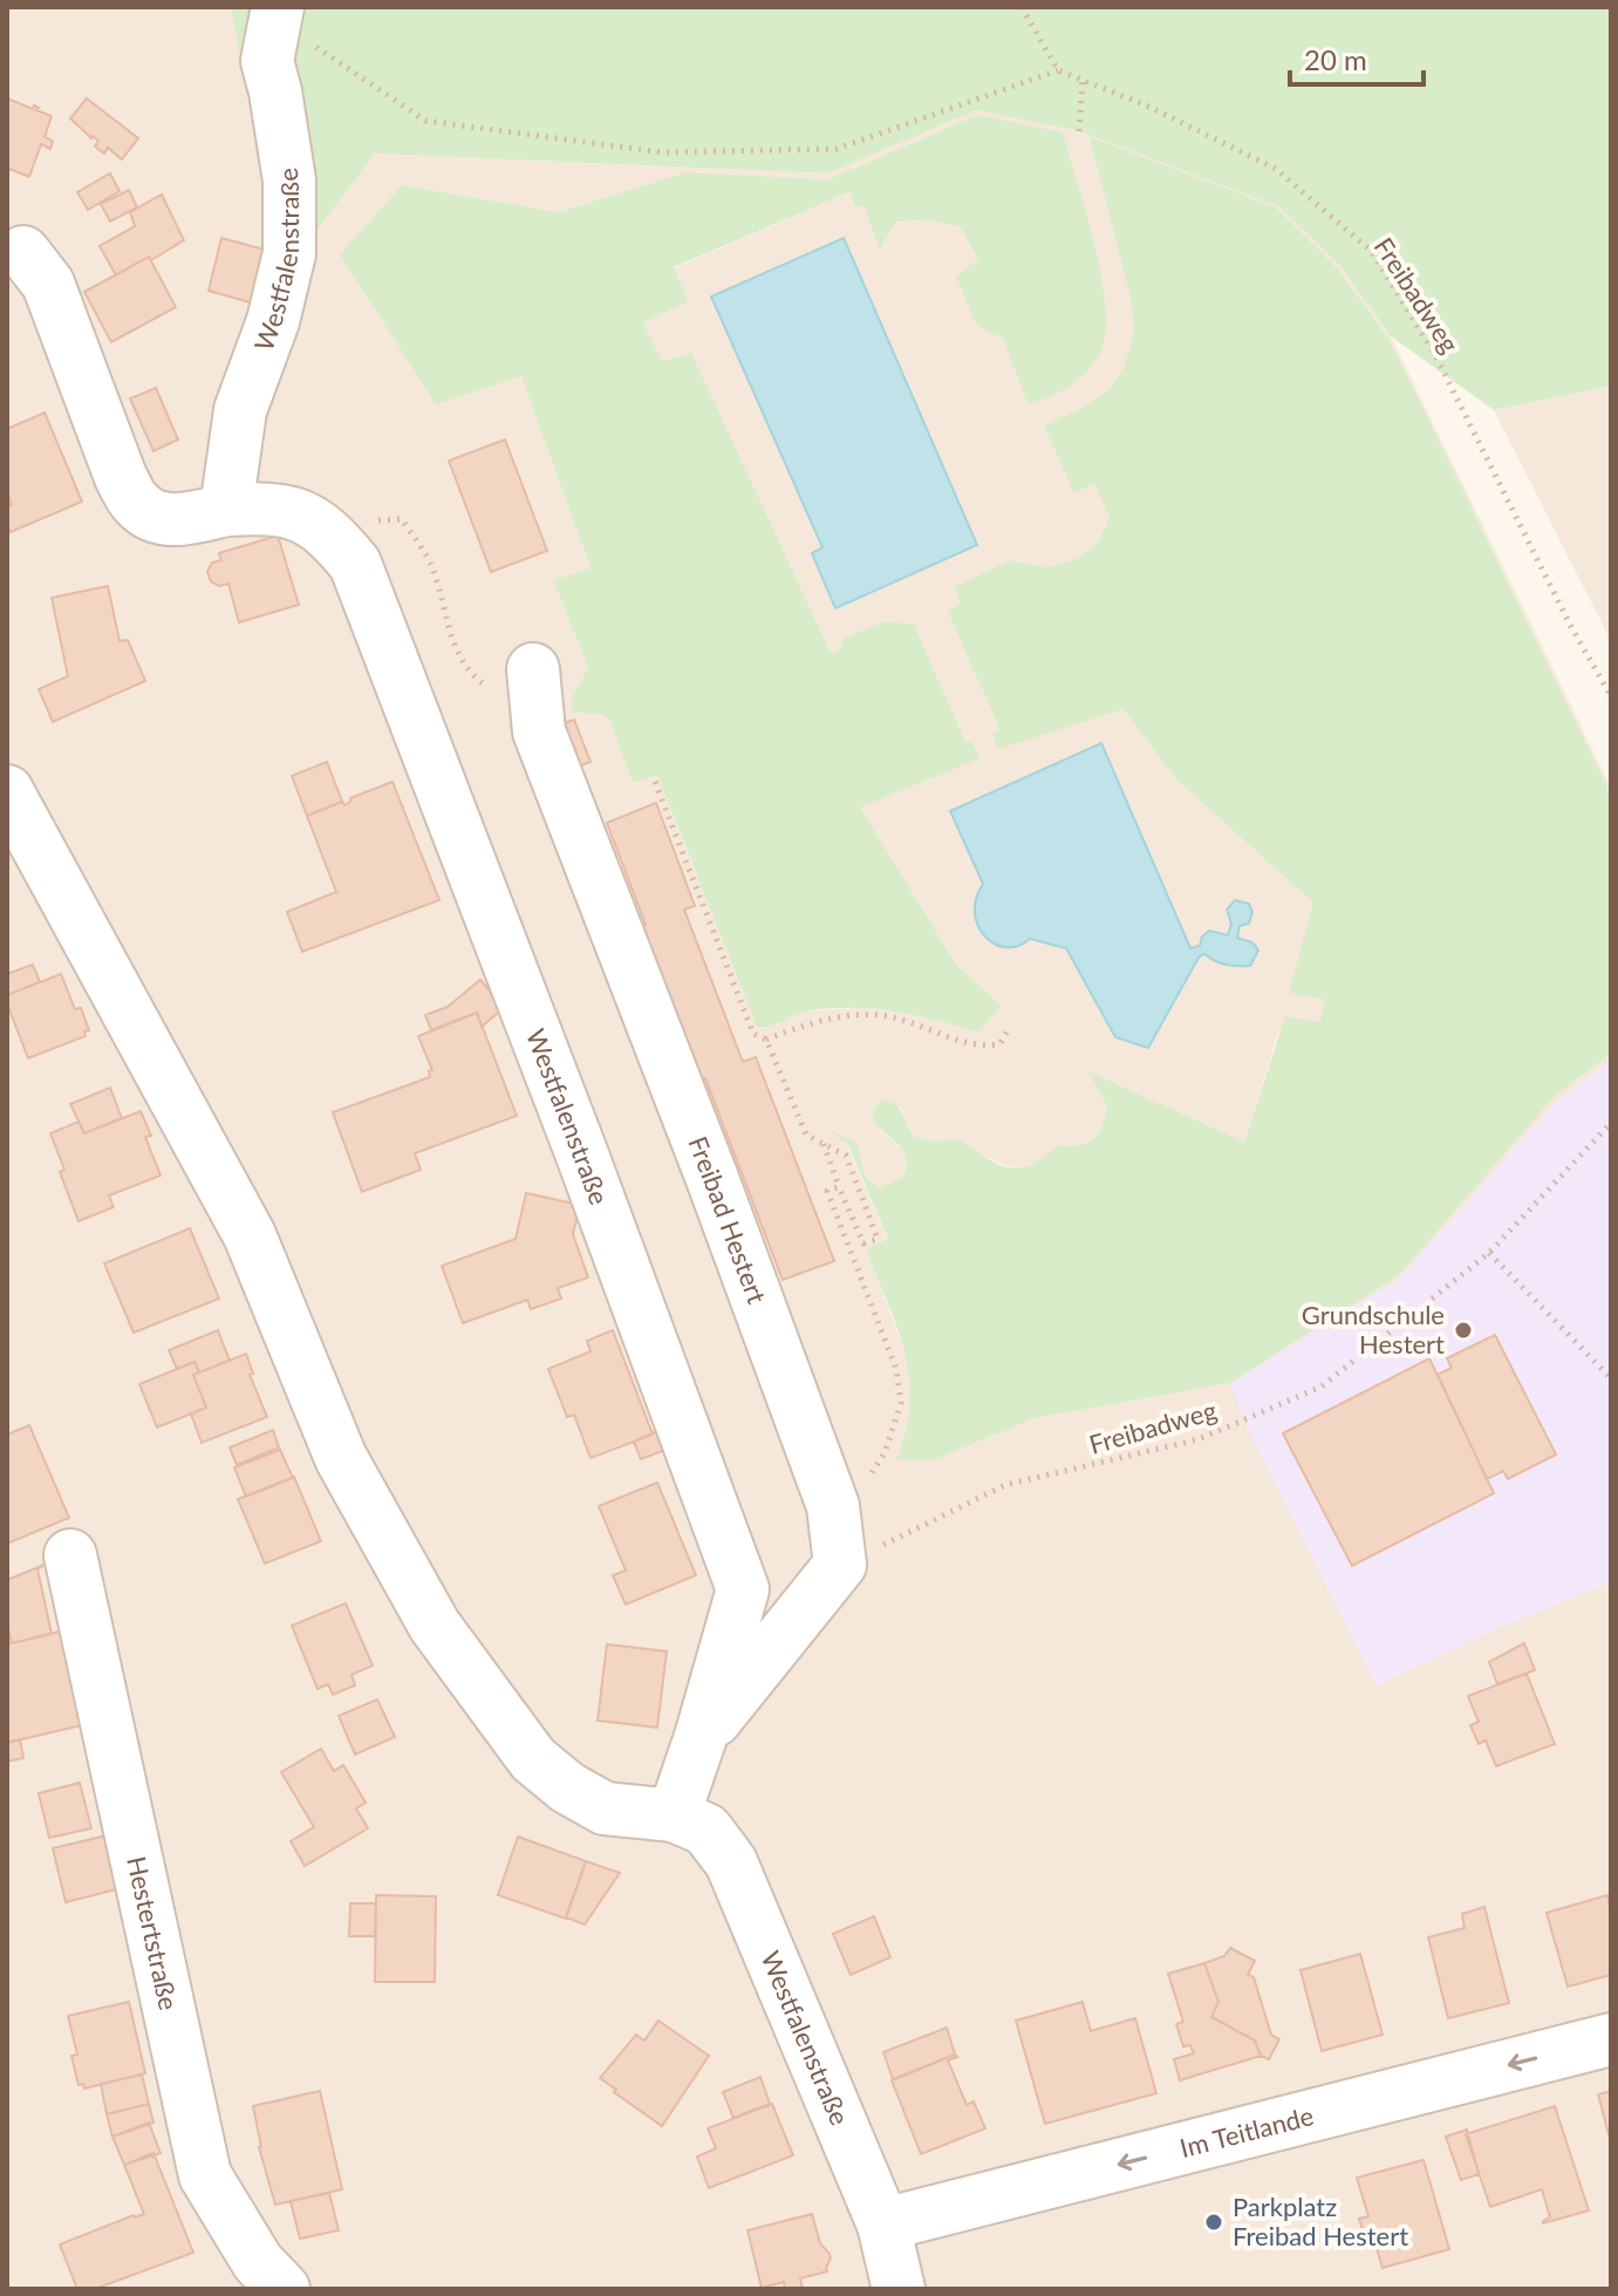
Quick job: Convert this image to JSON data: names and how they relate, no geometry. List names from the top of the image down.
{
  "streets": {
    "street": [
      "Westfalenstraße",
      "Freibad Hestert",
      "Hestertstraße",
      "Im Teitlande"
    ],
    "path": ["Freibadweg"]
  },
  "crossings": [
    ["Westfalenstraße", "Im Teitlande"],
    ["Freibadweg", "Freibad Hestert"]
  ],
  "one_way": ["Im Teitlande"],
  "places": ["Grundschule Hestert", "Parkplatz Freibad Hestert"],
  "scale_bar": "20 m"
}
